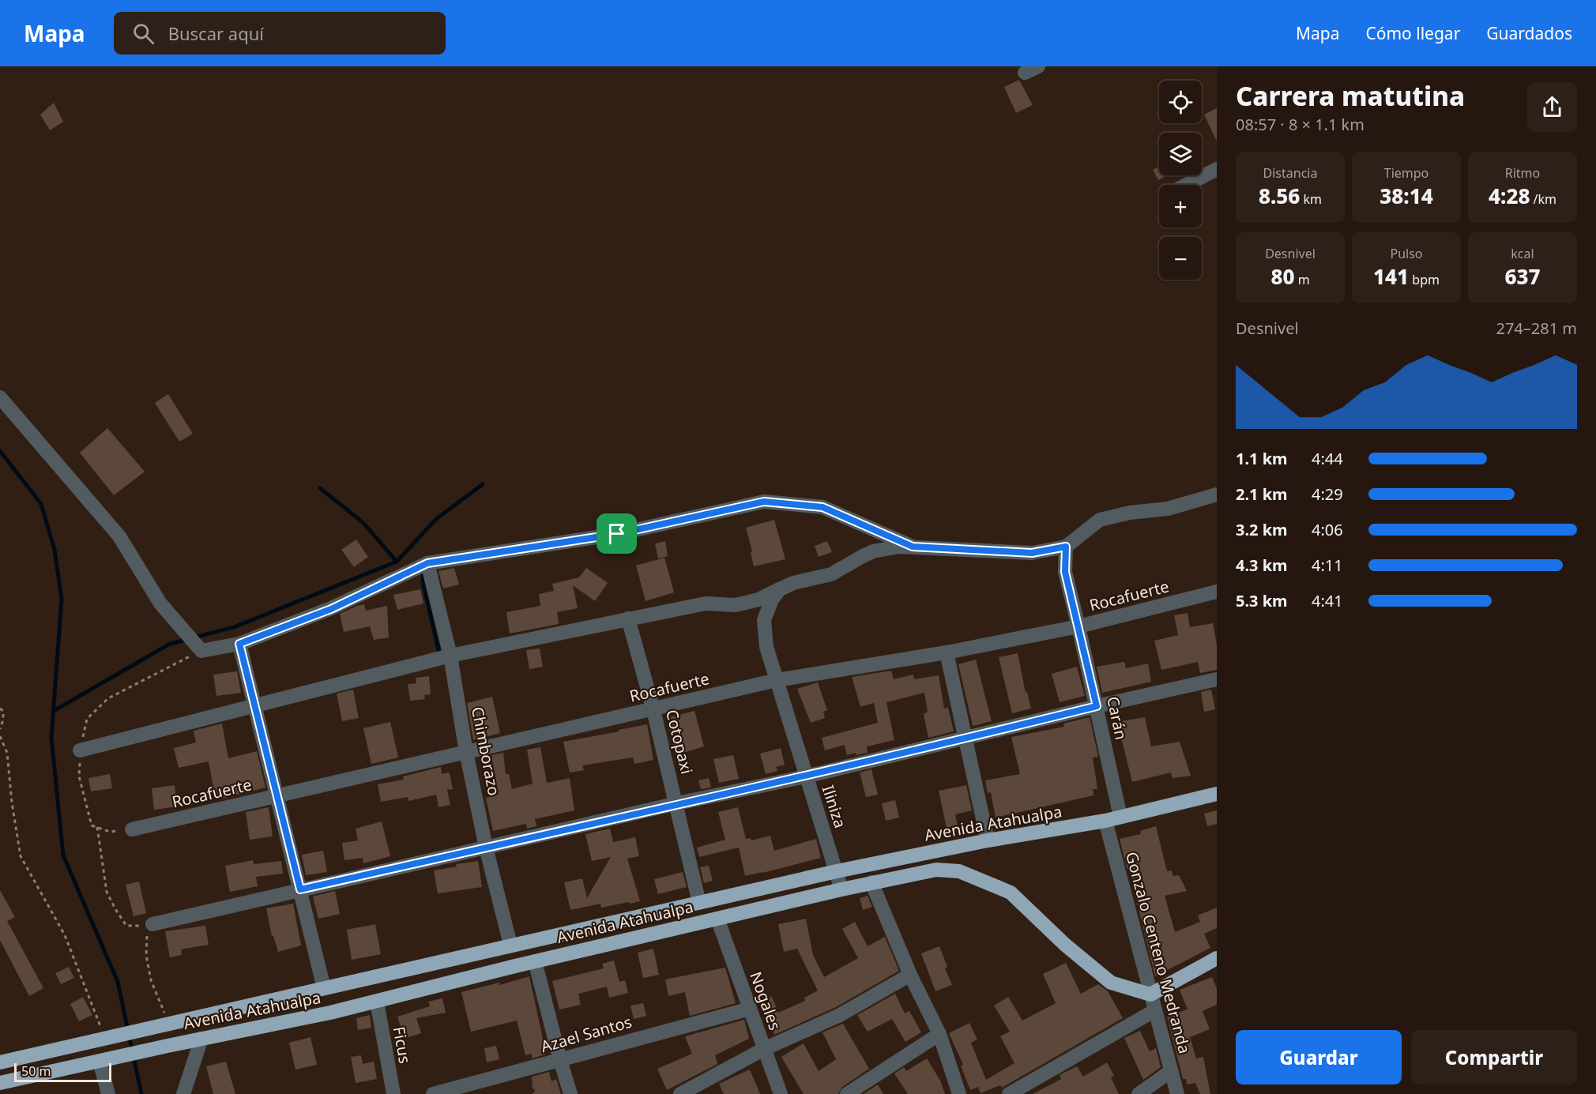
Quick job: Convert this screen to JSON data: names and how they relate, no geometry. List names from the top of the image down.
{
  "streets": {
    "highway": ["Avenida Atahualpa"],
    "street": [
      "Rocafuerte",
      "Carán",
      "Cotopaxi",
      "Chimborazo",
      "Iliniza",
      "Gonzalo Centeno Medranda",
      "Nogales",
      "Azael Santos",
      "Ficus"
    ]
  },
  "crossings": [
    ["Rocafuerte", "Carán"],
    ["Rocafuerte", "Cotopaxi"],
    ["Rocafuerte", "Chimborazo"],
    ["Rocafuerte", "Iliniza"],
    ["Carán", "Avenida Atahualpa"],
    ["Cotopaxi", "Avenida Atahualpa"],
    ["Chimborazo", "Avenida Atahualpa"],
    ["Iliniza", "Avenida Atahualpa"],
    ["Avenida Atahualpa", "Gonzalo Centeno Medranda"],
    ["Avenida Atahualpa", "Nogales"],
    ["Avenida Atahualpa", "Ficus"],
    ["Nogales", "Azael Santos"]
  ],
  "scale_bar": "50 m",
  "page": {
    "header": "Mapa",
    "search": "Buscar aquí",
    "nav": ["Mapa", "Cómo llegar", "Guardados"],
    "heading": ["Carrera matutina", "08:57 · 8 × 1.1 km"],
    "map_buttons": ["+", "−"],
    "stats": [
      ["Distancia", "8.56 km"],
      ["Tiempo", "38:14"],
      ["Ritmo", "4:28 /km"],
      ["Desnivel", "80 m"],
      ["Pulso", "141 bpm"],
      ["kcal", "637"]
    ],
    "chart": ["Desnivel", "274–281 m"],
    "list": [
      {
        "name": "1.1 km",
        "note": "4:44"
      },
      {
        "name": "2.1 km",
        "note": "4:29"
      },
      {
        "name": "3.2 km",
        "note": "4:06"
      },
      {
        "name": "4.3 km",
        "note": "4:11"
      },
      {
        "name": "5.3 km",
        "note": "4:41"
      }
    ],
    "buttons": ["Guardar", "Compartir"],
    "scale": "50 m"
  }
}
